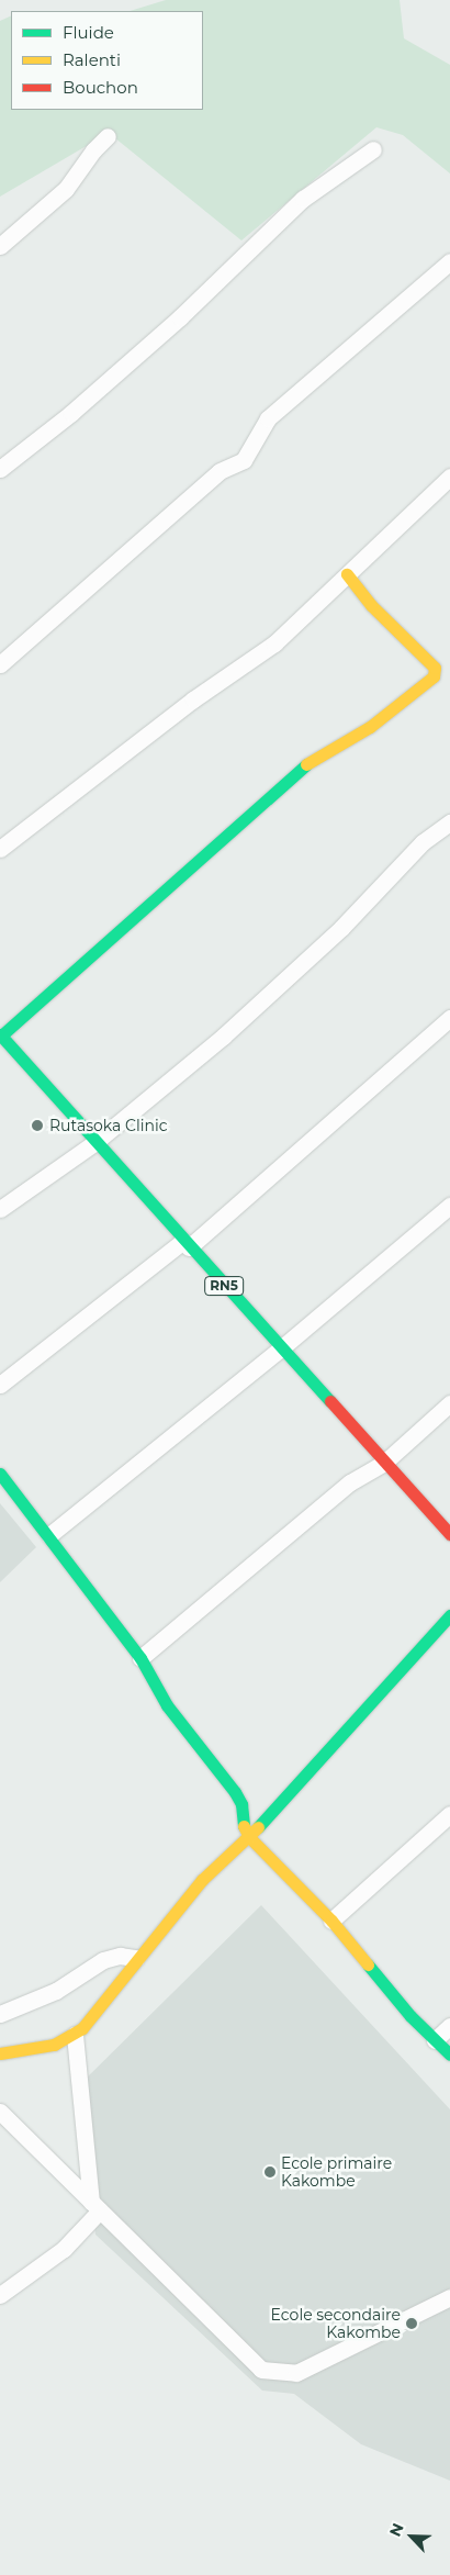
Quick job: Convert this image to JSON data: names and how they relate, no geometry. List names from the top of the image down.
{
  "streets": {
    "main road": ["RN5"]
  },
  "places": ["Rutasoka Clinic", "Ecole primaire Kakombe", "Ecole secondaire Kakombe"],
  "legend": ["Fluide", "Ralenti", "Bouchon"],
  "north": "top left"
}
